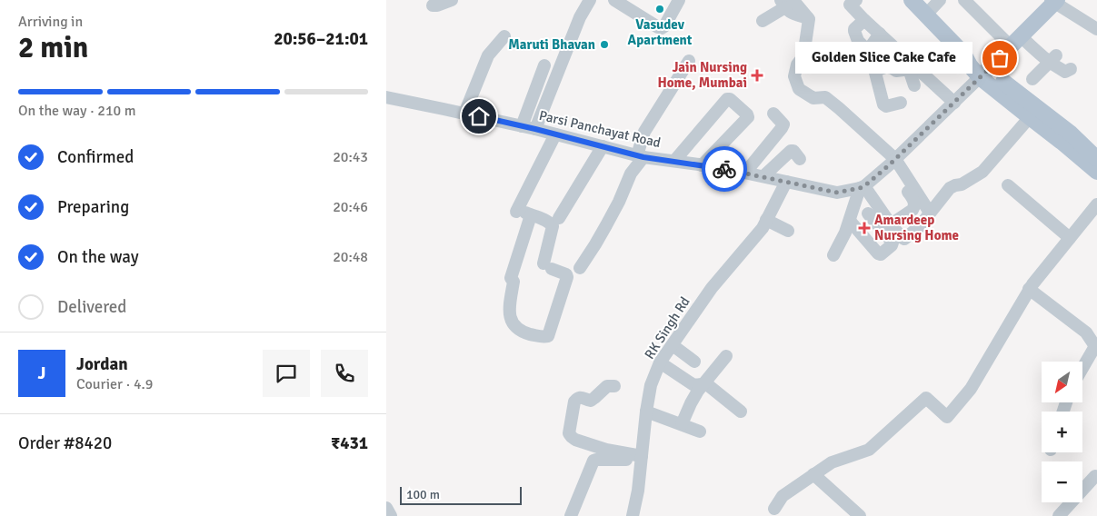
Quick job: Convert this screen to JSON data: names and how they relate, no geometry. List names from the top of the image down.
{
  "streets": {
    "street": ["Parsi Panchayat Road", "RK Singh Rd"]
  },
  "crossings": [
    ["Parsi Panchayat Road", "RK Singh Rd"]
  ],
  "places": {
    "other": ["Vasudev Apartment", "Maruti Bhavan", "Golden Slice Cake Cafe"],
    "health": ["Jain Nursing Home, Mumbai", "Amardeep Nursing Home"]
  },
  "scale_bar": "100 m",
  "north": "bottom left",
  "page": {
    "heading": ["2 min", "Arriving in", "20:56–21:01"],
    "panel": [
      "Jordan",
      "Courier · 4.9",
      "Order #8420",
      "₹431"
    ],
    "bubble": "Golden Slice Cake Cafe",
    "bar": "On the way · 210 m",
    "list": [
      ["Confirmed", "20:43"],
      ["Preparing", "20:46"],
      ["On the way", "20:48"],
      "Delivered"
    ],
    "round": "J",
    "map_buttons": ["+", "−"],
    "scale": "100 m"
  }
}
